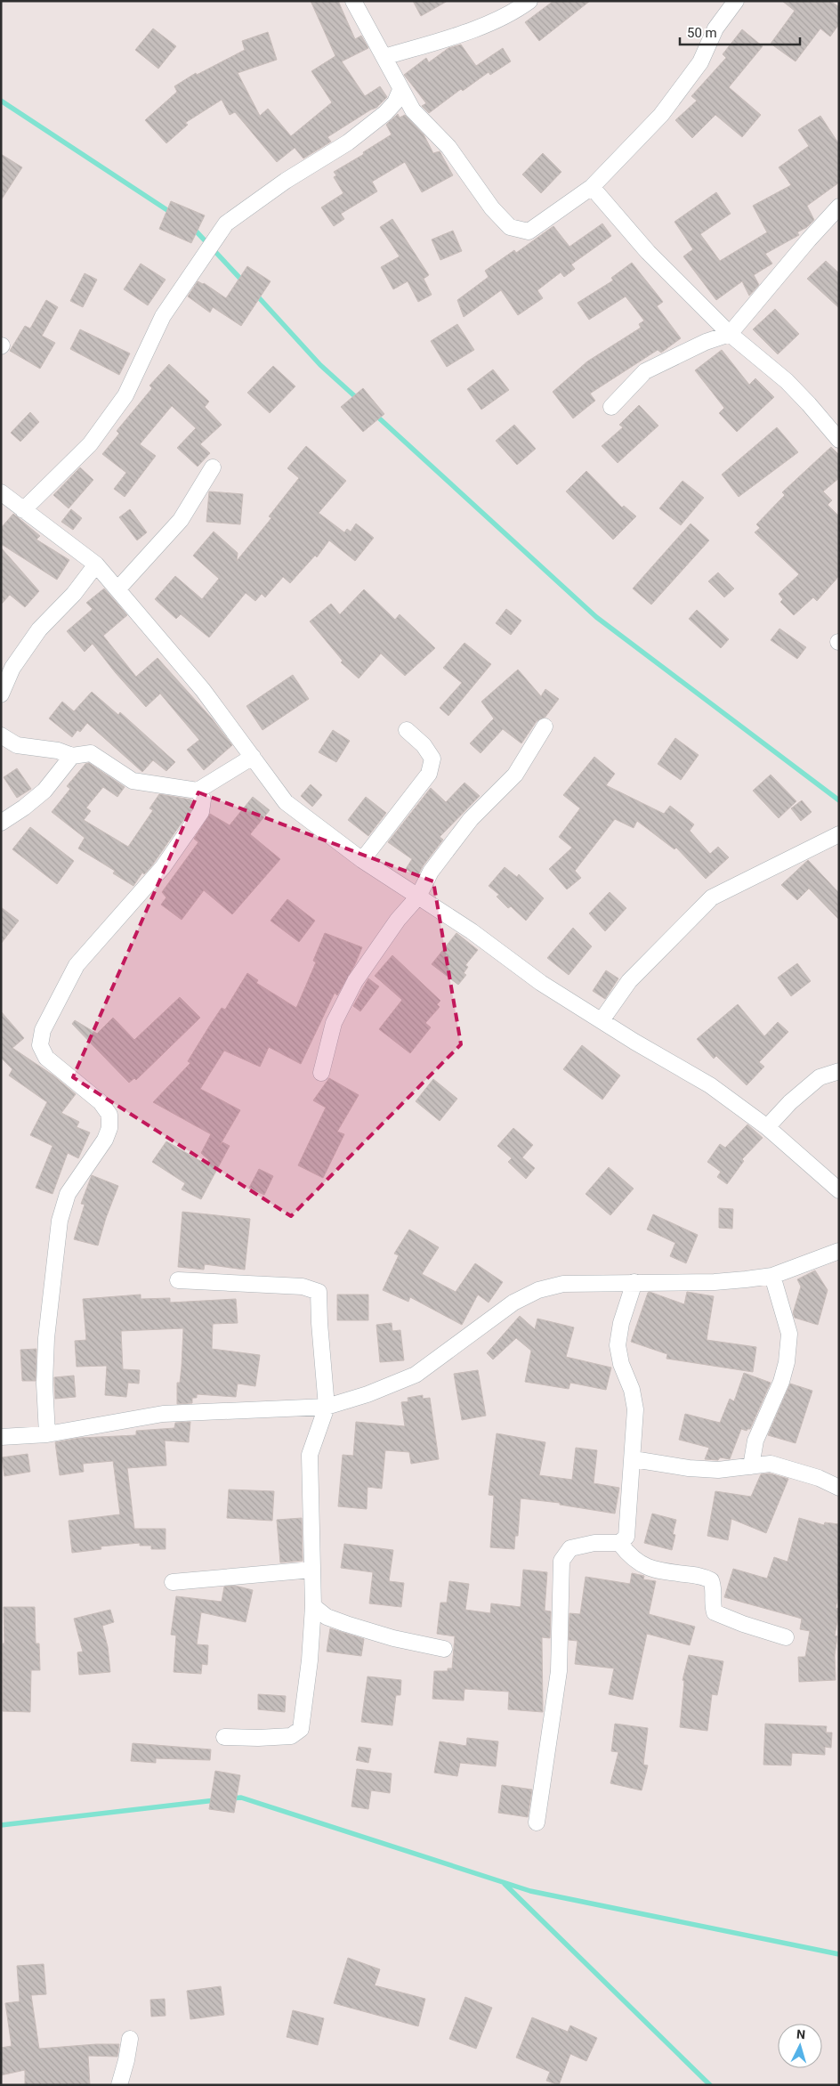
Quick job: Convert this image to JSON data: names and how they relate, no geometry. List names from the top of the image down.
{
  "scale_bar": "50 m",
  "north": "top"
}
